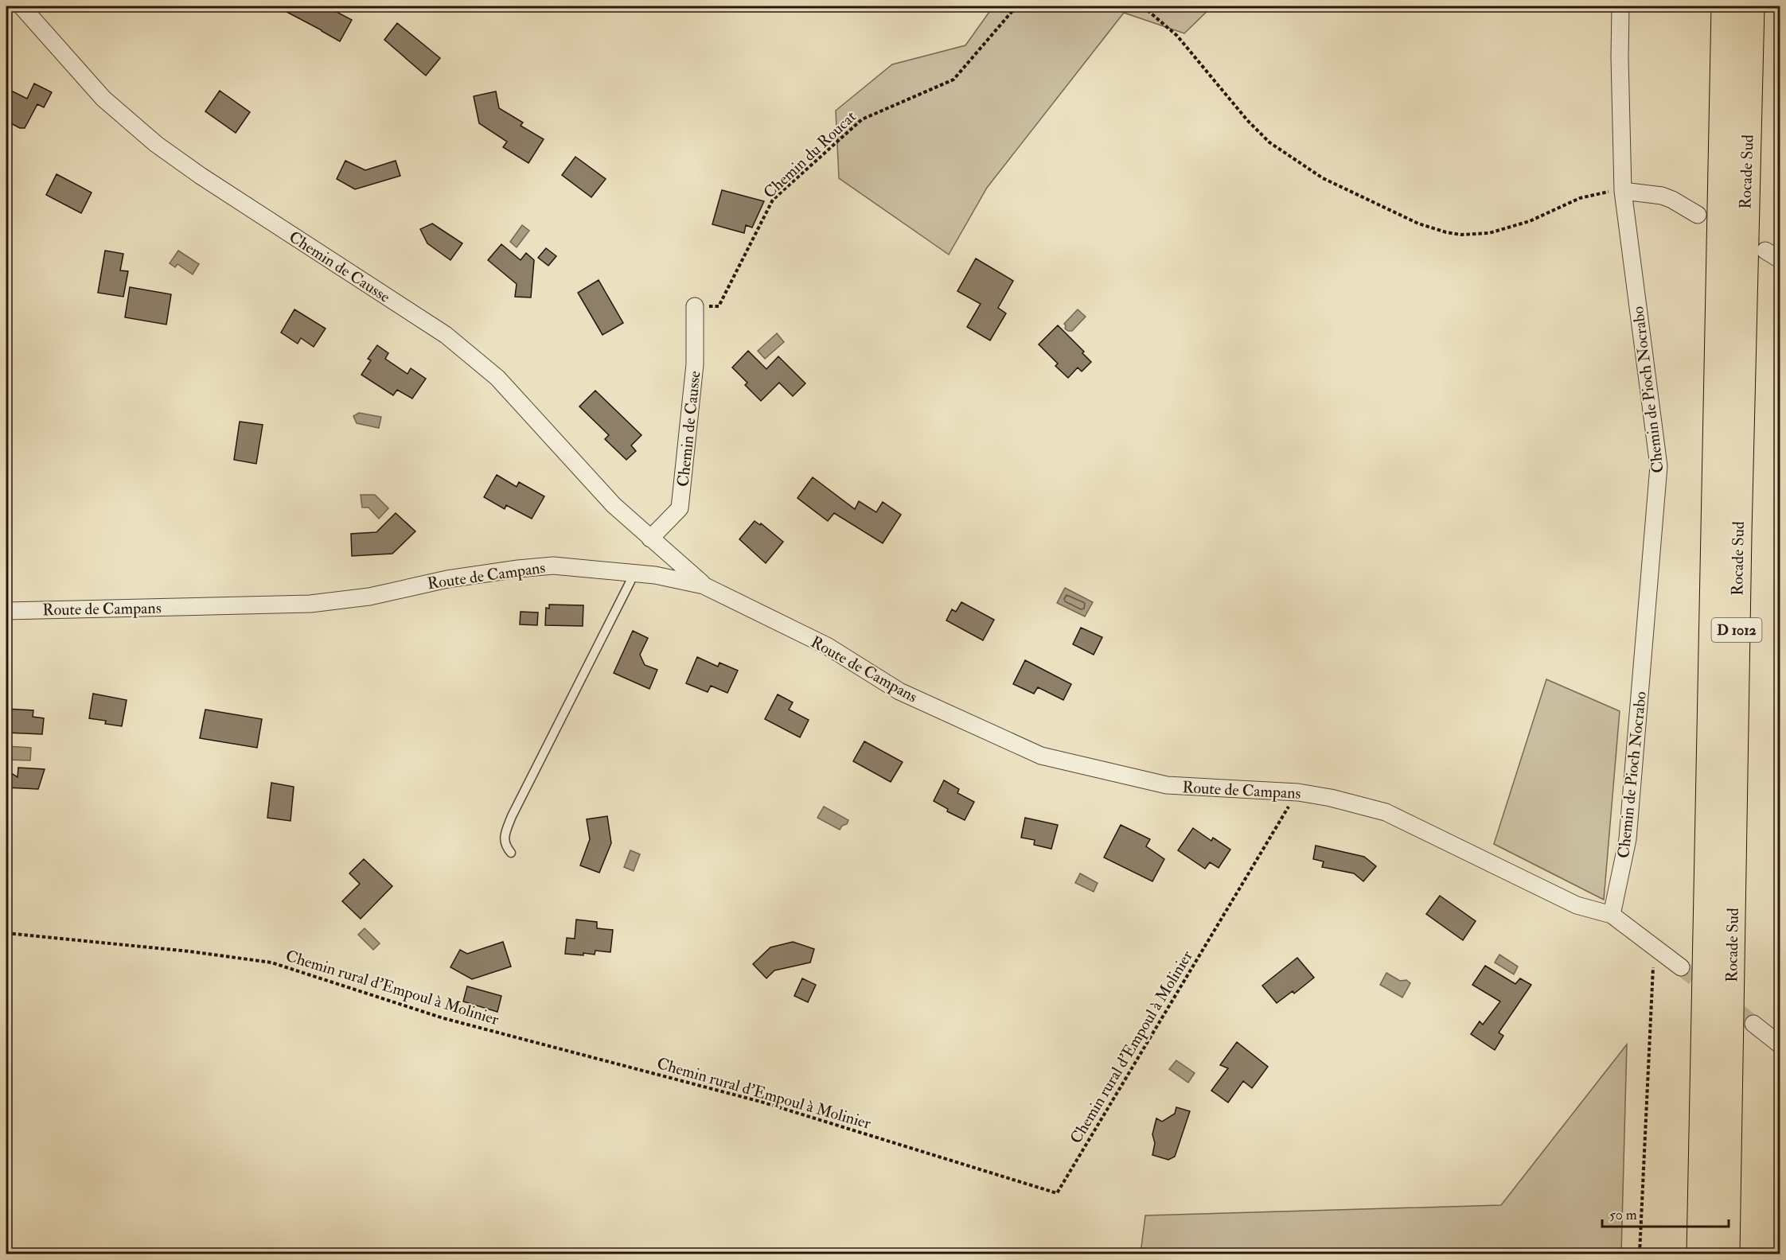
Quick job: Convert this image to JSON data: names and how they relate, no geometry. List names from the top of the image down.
{
  "streets": {
    "highway": ["Rocade Sud", "D 1012"],
    "street": ["Chemin de Causse", "Chemin de Pioch Nocrabo", "Route de Campans"],
    "path": ["Chemin du Roucat", "Chemin rural d'Empoul à Molinier"]
  },
  "crossings": [
    ["Chemin du Roucat", "Chemin de Causse"],
    ["Chemin de Causse", "Route de Campans"],
    ["Chemin de Pioch Nocrabo", "Route de Campans"],
    ["Route de Campans", "Chemin rural d'Empoul à Molinier"]
  ],
  "scale_bar": "50 m"
}
